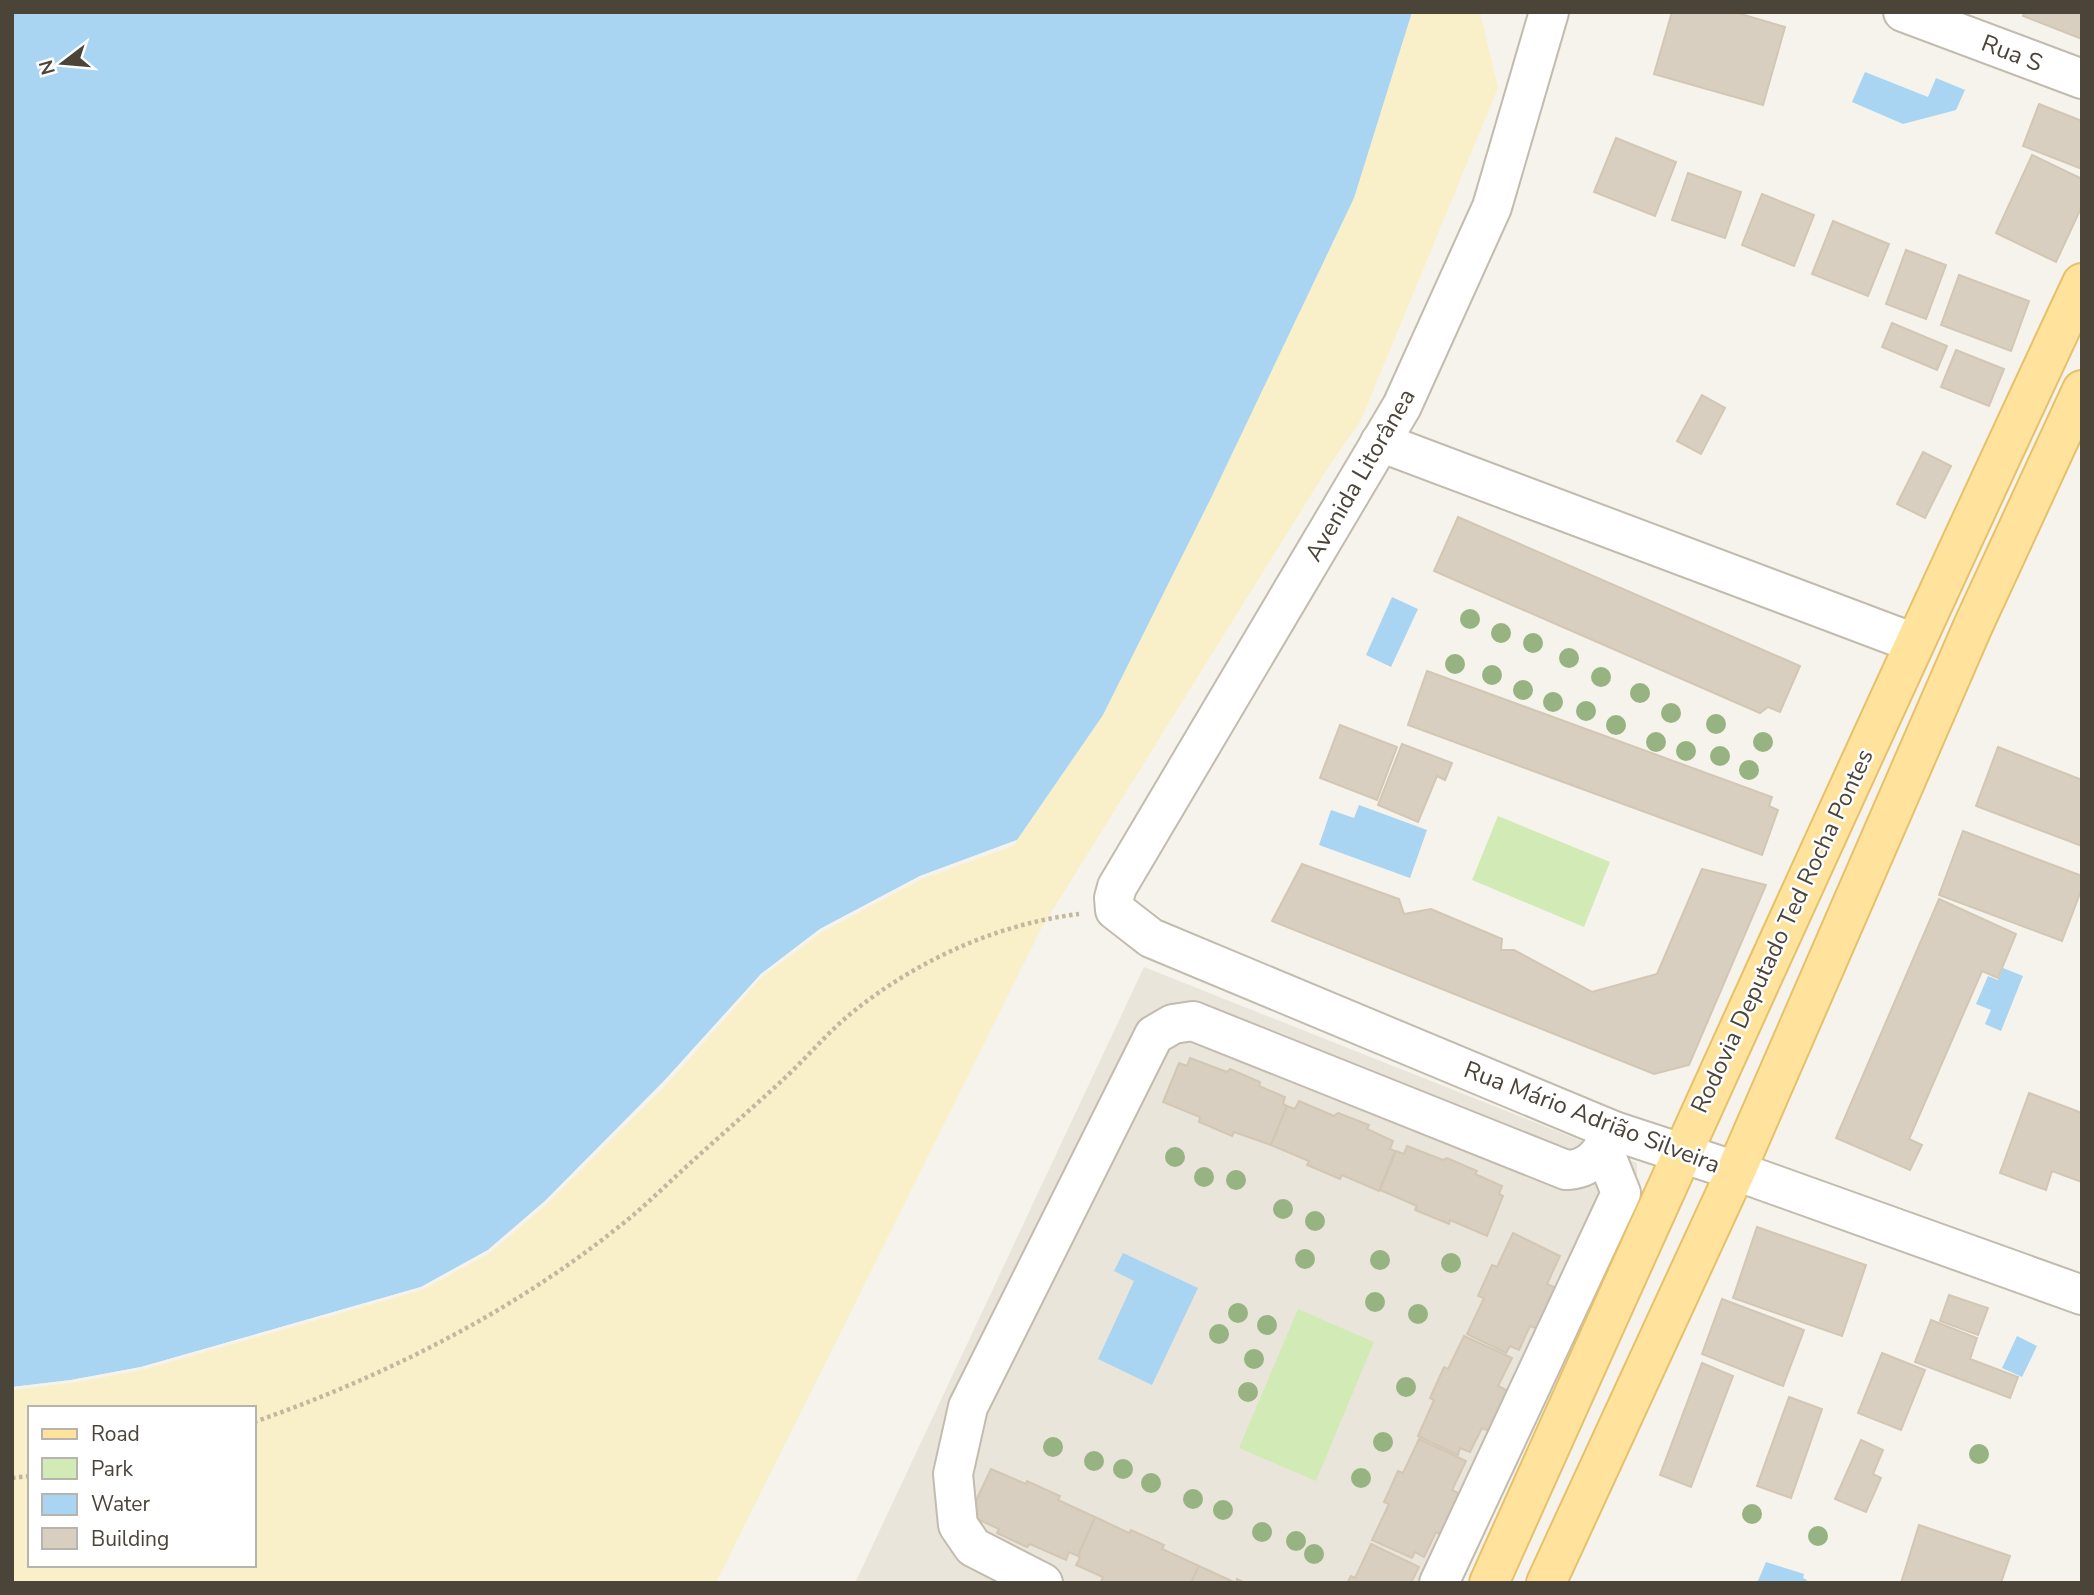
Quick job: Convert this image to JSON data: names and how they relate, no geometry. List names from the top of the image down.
{
  "streets": {
    "main road": ["Rodovia Deputado Ted Rocha Pontes"],
    "street": ["Rua S", "Avenida Litorânea", "Rua Mário Adrião Silveira"]
  },
  "crossings": [
    ["Avenida Litorânea", "Rua Mário Adrião Silveira"],
    ["Rodovia Deputado Ted Rocha Pontes", "Rua Mário Adrião Silveira"]
  ],
  "legend": [
    "Road",
    "Park",
    "Water",
    "Building"
  ],
  "north": "left"
}
